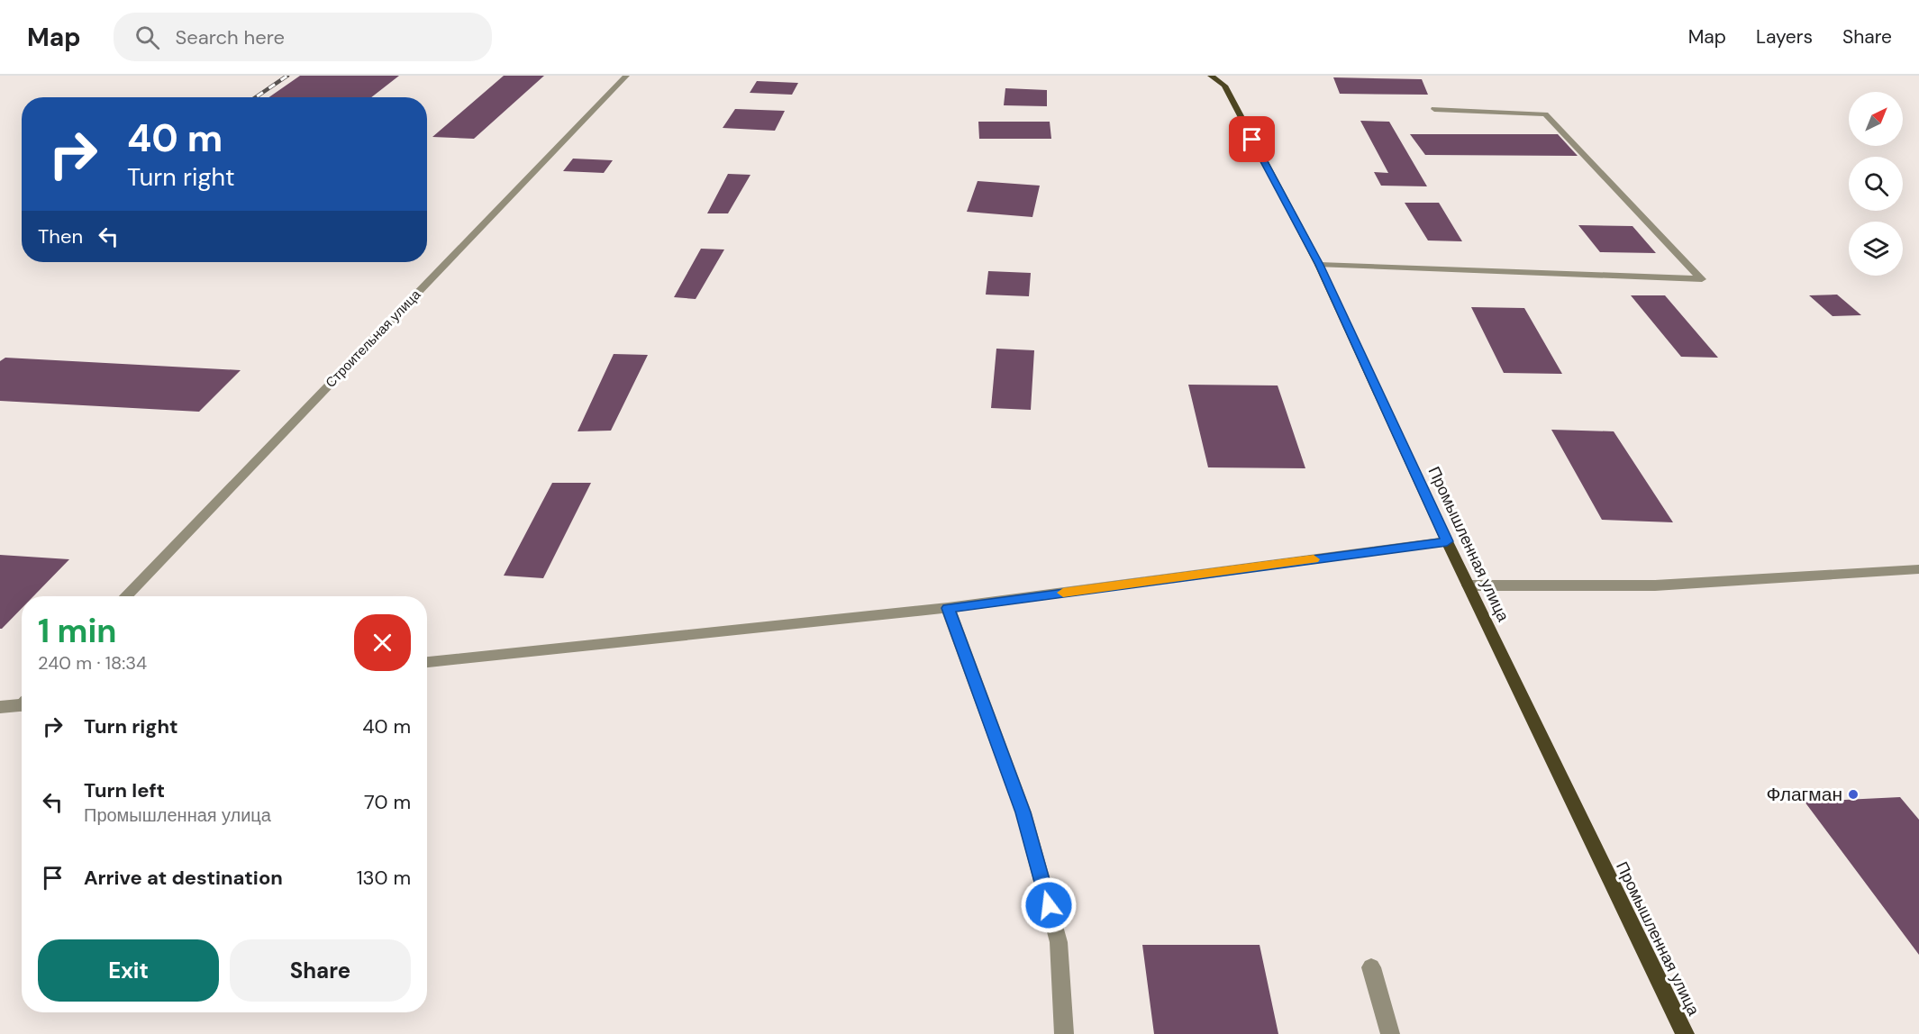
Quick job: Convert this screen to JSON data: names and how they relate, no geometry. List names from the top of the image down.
{
  "streets": {
    "main road": ["Промышленная улица"],
    "street": ["Строительная улица"]
  },
  "places": ["Флагман"],
  "north": "top right",
  "page": {
    "header": "Map",
    "search": "Search here",
    "nav": ["Map", "Layers", "Share"],
    "turn": ["40 m", "Turn right"],
    "then": "Then",
    "heading": ["1 min", "240 m · 18:34"],
    "list": [
      {
        "name": "Turn right",
        "value": "40 m"
      },
      {
        "name": "Turn left",
        "note": "Промышленная улица",
        "value": "70 m"
      },
      {
        "name": "Arrive at destination",
        "value": "130 m"
      }
    ],
    "buttons": ["Exit", "Share"]
  }
}
